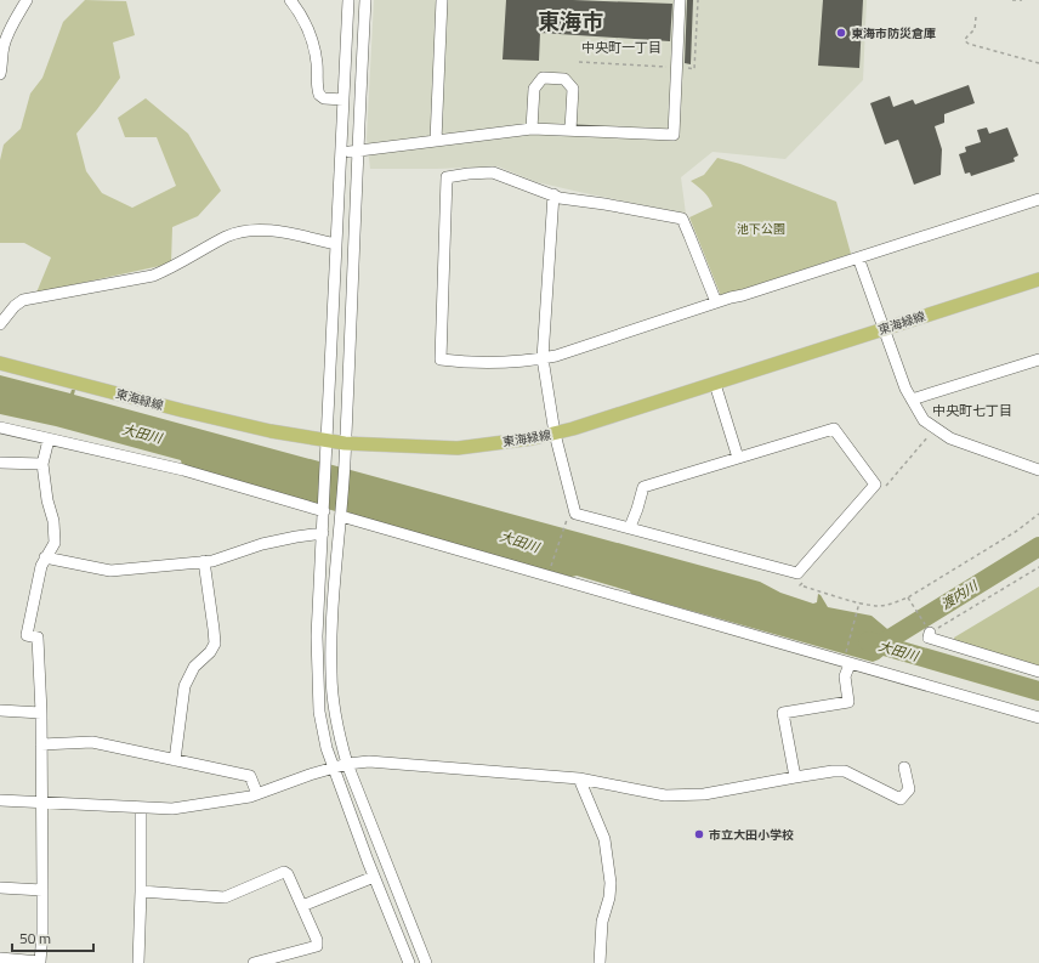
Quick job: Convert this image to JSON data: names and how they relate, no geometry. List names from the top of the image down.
{
  "streets": {
    "main road": ["東海緑線"]
  },
  "districts": ["東海市", "中央町一丁目", "中央町七丁目"],
  "water": ["大田川", "渡内川"],
  "parks": ["池下公園"],
  "places": ["東海市防災倉庫", "市立大田小学校"],
  "scale_bar": "50 m"
}
